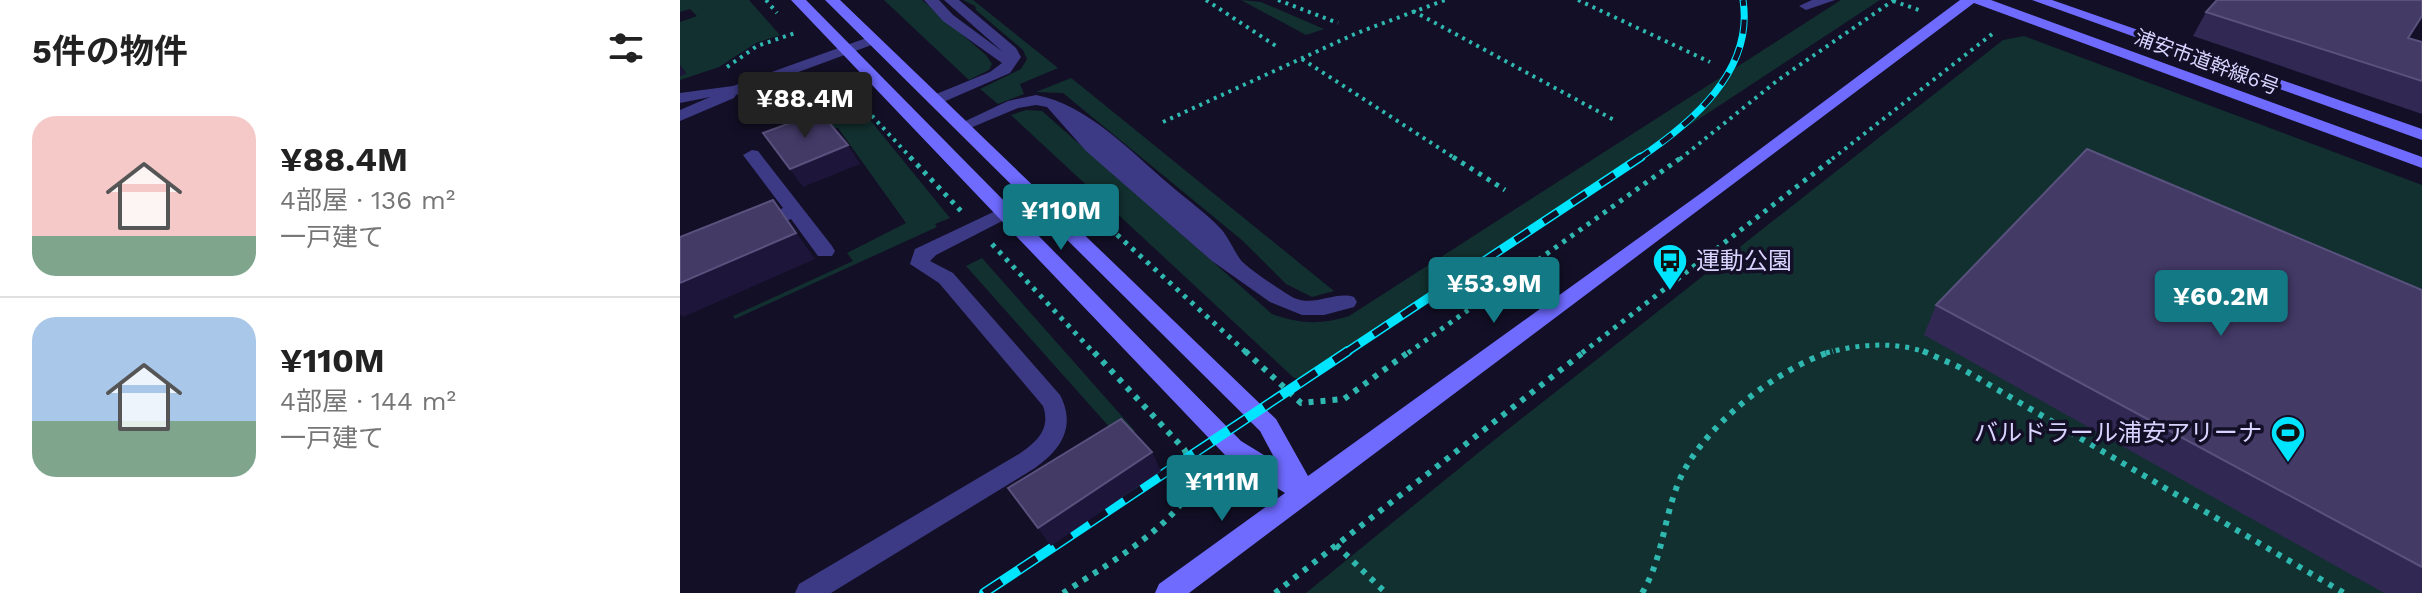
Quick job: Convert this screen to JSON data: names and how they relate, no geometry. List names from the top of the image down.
{
  "streets": {
    "street": ["浦安市道幹線6号"]
  },
  "places": {
    "bus stop": ["運動公園"],
    "sports": ["バルドラール浦安アリーナ"]
  },
  "page": {
    "heading": "5件の物件",
    "price": [
      "¥88.4M",
      "¥110M",
      "¥53.9M",
      "¥60.2M",
      "¥111M"
    ],
    "list": [
      {
        "name": "¥88.4M",
        "note": "4部屋 · 136 m² · 一戸建て"
      },
      {
        "name": "¥110M",
        "note": "4部屋 · 144 m² · 一戸建て"
      }
    ]
  }
}
